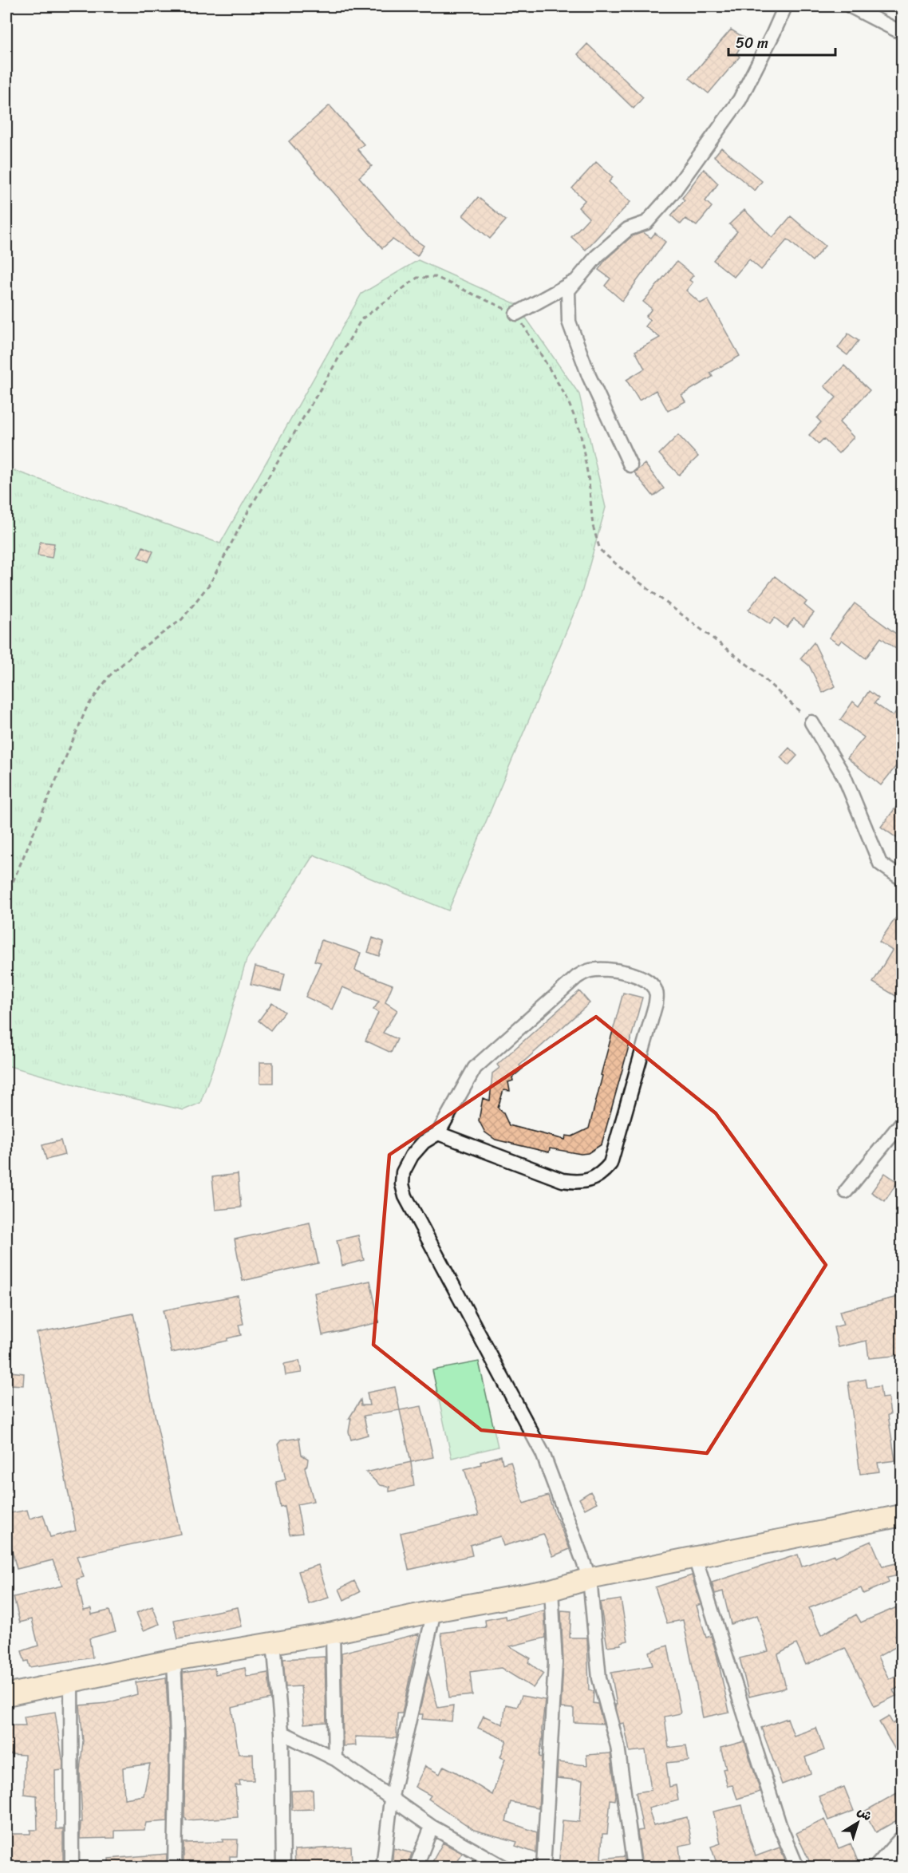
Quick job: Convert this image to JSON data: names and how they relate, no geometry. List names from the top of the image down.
{
  "scale_bar": "50 m",
  "north": "top right"
}
